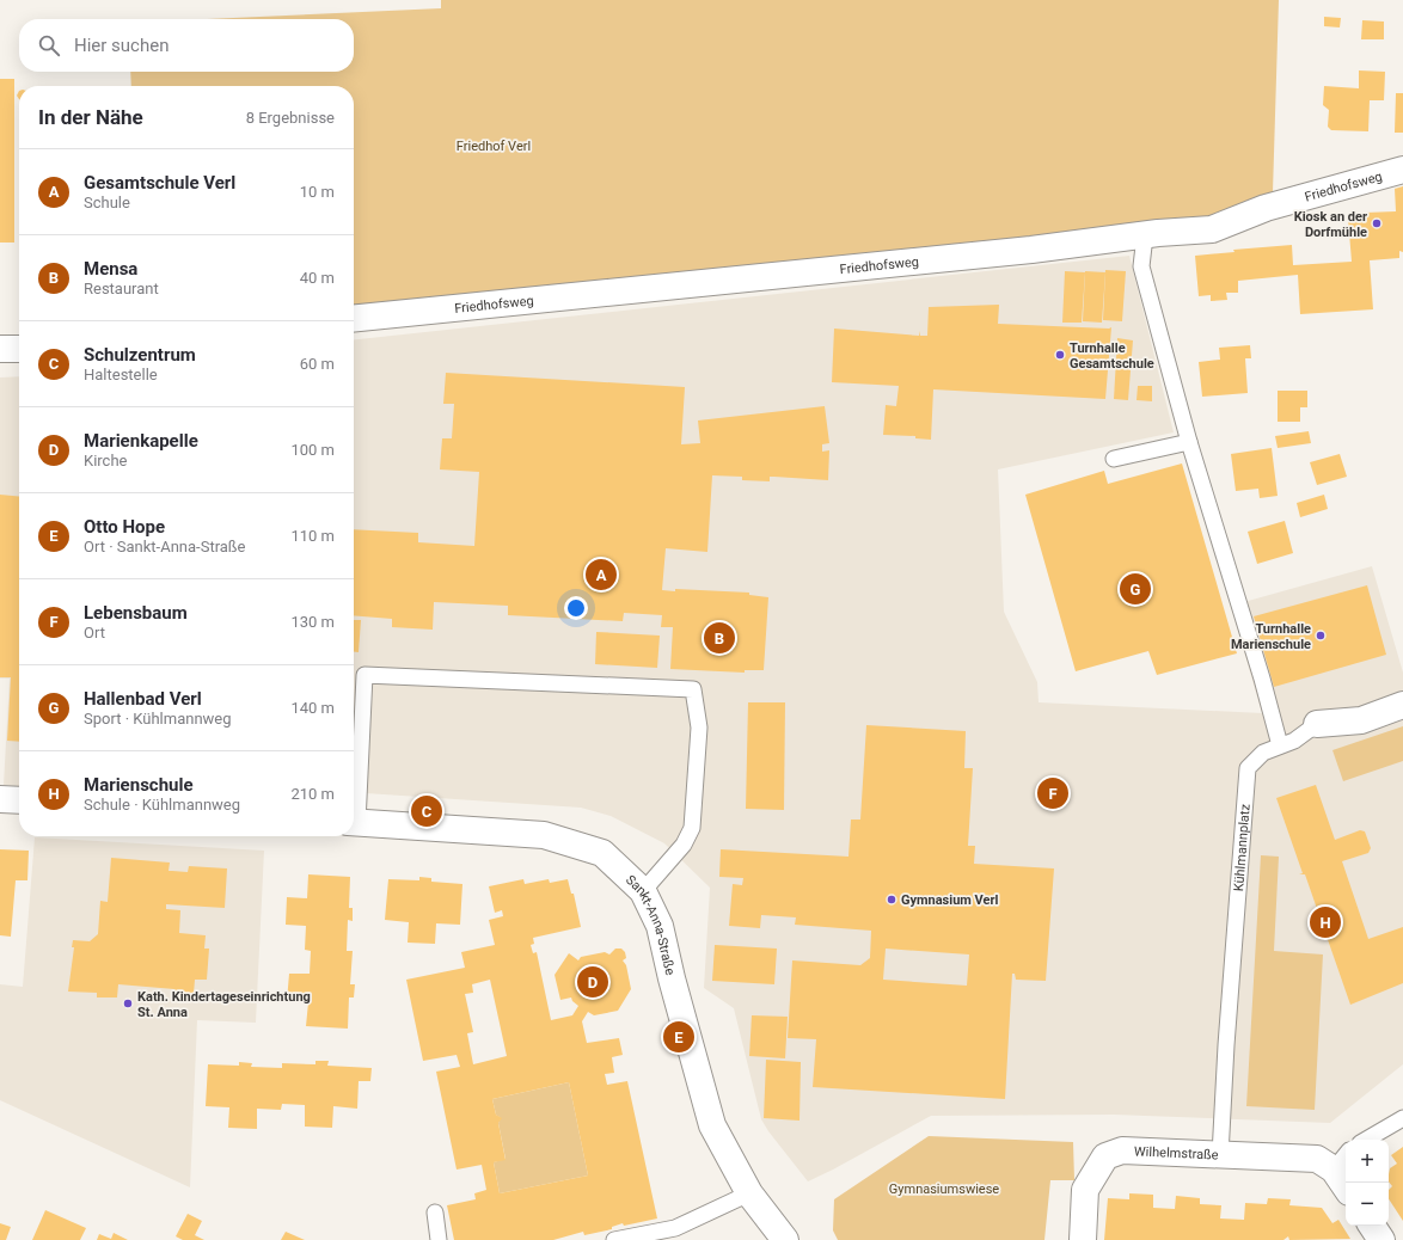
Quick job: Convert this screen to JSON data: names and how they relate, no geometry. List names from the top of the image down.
{
  "streets": {
    "street": ["Friedhofsweg", "Sankt-Anna-Straße", "Wilhelmstraße"],
    "lane": ["Kühlmannplatz"]
  },
  "crossings": [
    ["Kühlmannplatz", "Wilhelmstraße"]
  ],
  "parks": ["Friedhof Verl", "Gymnasiumswiese"],
  "places": [
    "Kiosk an der Dorfmühle",
    "Turnhalle Gesamtschule",
    "Turnhalle Marienschule",
    "Gymnasium Verl",
    "Kath. Kindertageseinrichtung St. Anna"
  ],
  "page": {
    "search": "Hier suchen",
    "heading": ["In der Nähe", "8 Ergebnisse"],
    "list": [
      {
        "mark": "A",
        "name": "Gesamtschule Verl",
        "note": "Schule",
        "value": "10 m"
      },
      {
        "mark": "B",
        "name": "Mensa",
        "note": "Restaurant",
        "value": "40 m"
      },
      {
        "mark": "C",
        "name": "Schulzentrum",
        "note": "Haltestelle",
        "value": "60 m"
      },
      {
        "mark": "D",
        "name": "Marienkapelle",
        "note": "Kirche",
        "value": "100 m"
      },
      {
        "mark": "E",
        "name": "Otto Hope",
        "note": "Ort · Sankt-Anna-Straße",
        "value": "110 m"
      },
      {
        "mark": "F",
        "name": "Lebensbaum",
        "note": "Ort",
        "value": "130 m"
      },
      {
        "mark": "G",
        "name": "Hallenbad Verl",
        "note": "Sport · Kühlmannweg",
        "value": "140 m"
      },
      {
        "mark": "H",
        "name": "Marienschule",
        "note": "Schule · Kühlmannweg",
        "value": "210 m"
      }
    ],
    "pins": [
      "A",
      "G",
      "B",
      "F",
      "C",
      "H",
      "D",
      "E"
    ],
    "map_buttons": ["+", "−"]
  }
}
